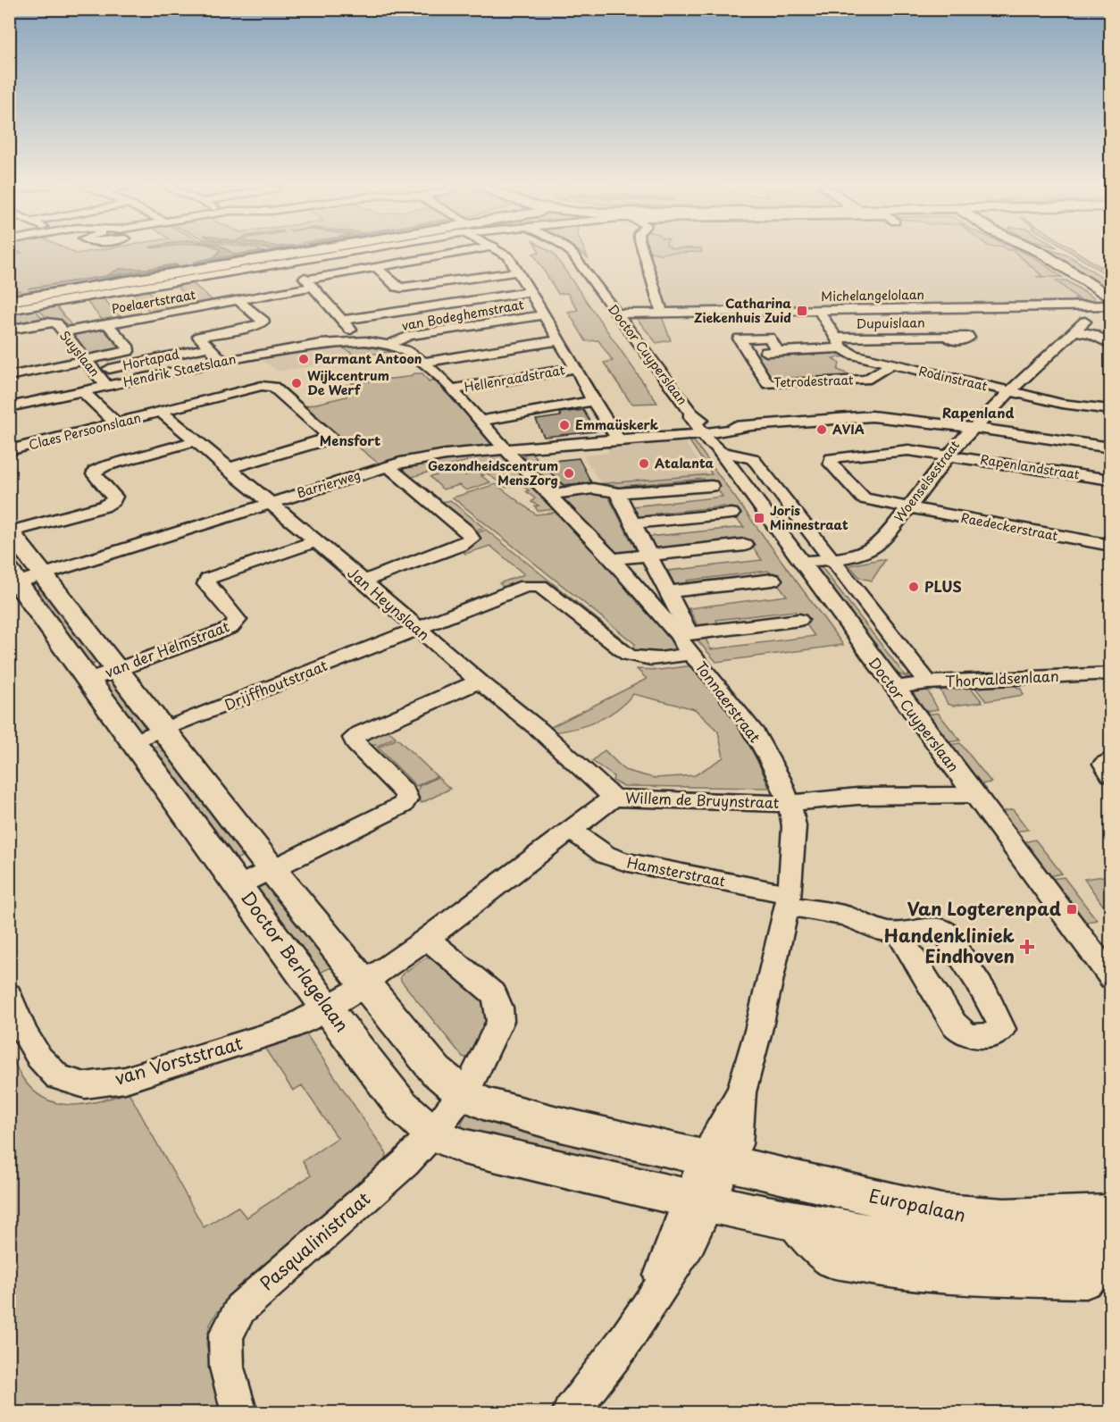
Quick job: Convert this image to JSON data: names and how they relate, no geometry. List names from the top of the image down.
{
  "streets": {
    "main road": ["Doctor Berlagelaan", "Europalaan"],
    "street": [
      "Michelangelolaan",
      "Poelaertstraat",
      "van Bodeghemstraat",
      "Dupuislaan",
      "Suyslaan",
      "Doctor Cuyperslaan",
      "Hortapad",
      "Hendrik Staetslaan",
      "Hellenraadstraat",
      "Rodinstraat",
      "Tetrodestraat",
      "Claes Persoonslaan",
      "Rapenlandstraat",
      "Woenselsestraat",
      "Barrierweg",
      "Raedeckerstraat",
      "Jan Heynslaan",
      "van der Helmstraat",
      "Thorvaldsenlaan",
      "Drijffhoutstraat",
      "Tonnaerstraat",
      "Willem de Bruynstraat",
      "Hamsterstraat",
      "van Vorststraat",
      "Pasqualinistraat"
    ]
  },
  "crossings": [
    ["Michelangelolaan", "Doctor Cuyperslaan"],
    ["Michelangelolaan", "Woenselsestraat"],
    ["Poelaertstraat", "Suyslaan"],
    ["van Bodeghemstraat", "Hendrik Staetslaan"],
    ["van Bodeghemstraat", "Tonnaerstraat"],
    ["Suyslaan", "Hortapad"],
    ["Suyslaan", "Hendrik Staetslaan"],
    ["Doctor Cuyperslaan", "Woenselsestraat"],
    ["Doctor Cuyperslaan", "Barrierweg"],
    ["Doctor Cuyperslaan", "Thorvaldsenlaan"],
    ["Doctor Cuyperslaan", "Willem de Bruynstraat"],
    ["Hendrik Staetslaan", "Tonnaerstraat"],
    ["Hellenraadstraat", "Tonnaerstraat"],
    ["Rodinstraat", "Tetrodestraat"],
    ["Rodinstraat", "Woenselsestraat"],
    ["Claes Persoonslaan", "Jan Heynslaan"],
    ["Rapenlandstraat", "Woenselsestraat"],
    ["Rapenlandstraat", "Raedeckerstraat"],
    ["Woenselsestraat", "Raedeckerstraat"],
    ["Barrierweg", "Jan Heynslaan"],
    ["Barrierweg", "Tonnaerstraat"],
    ["Barrierweg", "Doctor Berlagelaan"],
    ["Jan Heynslaan", "van der Helmstraat"],
    ["Jan Heynslaan", "Drijffhoutstraat"],
    ["Jan Heynslaan", "Willem de Bruynstraat"],
    ["van der Helmstraat", "Doctor Berlagelaan"],
    ["Drijffhoutstraat", "Tonnaerstraat"],
    ["Drijffhoutstraat", "Doctor Berlagelaan"],
    ["Tonnaerstraat", "Willem de Bruynstraat"],
    ["Tonnaerstraat", "Hamsterstraat"],
    ["Tonnaerstraat", "Doctor Berlagelaan"],
    ["Tonnaerstraat", "Europalaan"],
    ["Willem de Bruynstraat", "Hamsterstraat"],
    ["Willem de Bruynstraat", "Doctor Berlagelaan"],
    ["Willem de Bruynstraat", "van Vorststraat"],
    ["Doctor Berlagelaan", "van Vorststraat"],
    ["Doctor Berlagelaan", "Europalaan"],
    ["Doctor Berlagelaan", "Pasqualinistraat"]
  ],
  "districts": ["Rapenland", "Mensfort"],
  "places": {
    "transit": ["Catharina Ziekenhuis Zuid", "Joris Minnestraat", "Van Logterenpad"],
    "other": [
      "Parmant Antoon",
      "Wijkcentrum De Werf",
      "Emmaüskerk",
      "AVIA",
      "Atalanta",
      "Gezondheidscentrum MensZorg",
      "PLUS"
    ],
    "health": ["Handenkliniek Eindhoven"]
  }
}
